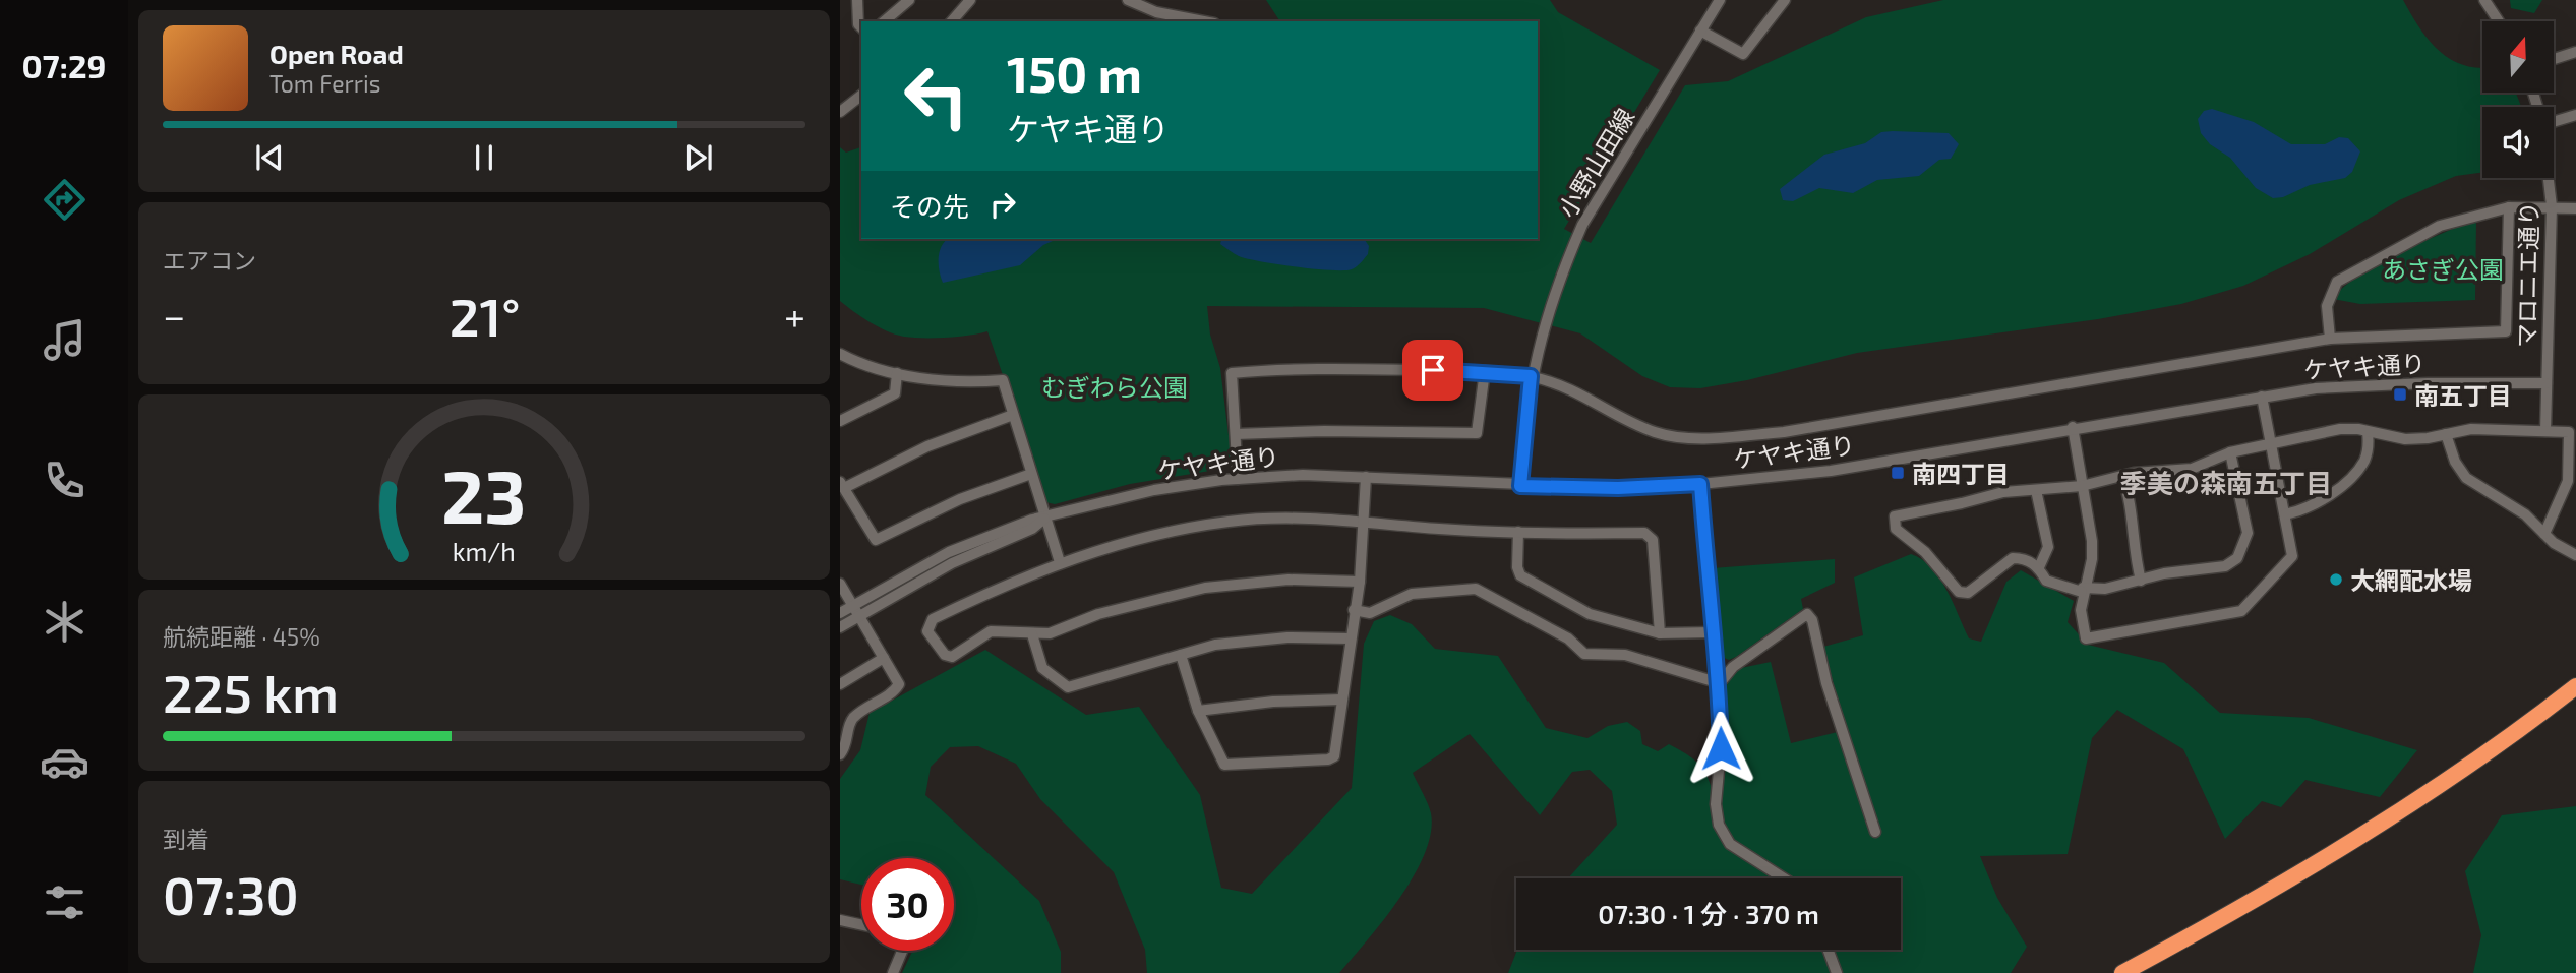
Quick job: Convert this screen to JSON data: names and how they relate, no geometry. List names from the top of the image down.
{
  "streets": {
    "street": ["小野山田線", "マロニエ通り", "ケヤキ通り"]
  },
  "crossings": [
    ["小野山田線", "ケヤキ通り"],
    ["マロニエ通り", "ケヤキ通り"]
  ],
  "districts": ["季美の森南五丁目"],
  "parks": ["あさぎ公園", "むぎわら公園"],
  "places": {
    "transit": ["南五丁目", "南四丁目"],
    "other": ["大網配水場"]
  },
  "north": "top",
  "page": {
    "tabs": "07:29",
    "turn": ["150 m", "ケヤキ通り"],
    "song": ["Open Road", "Tom Ferris"],
    "then": "その先",
    "tile": [
      "エアコン",
      ["航続距離 · 45%", "225 km"],
      ["到着", "07:30"]
    ],
    "heat": ["−", "21°", "+"],
    "limit": "30",
    "trip": "07:30 · 1 分 · 370 m",
    "gauge": ["23", "km/h"]
  }
}
